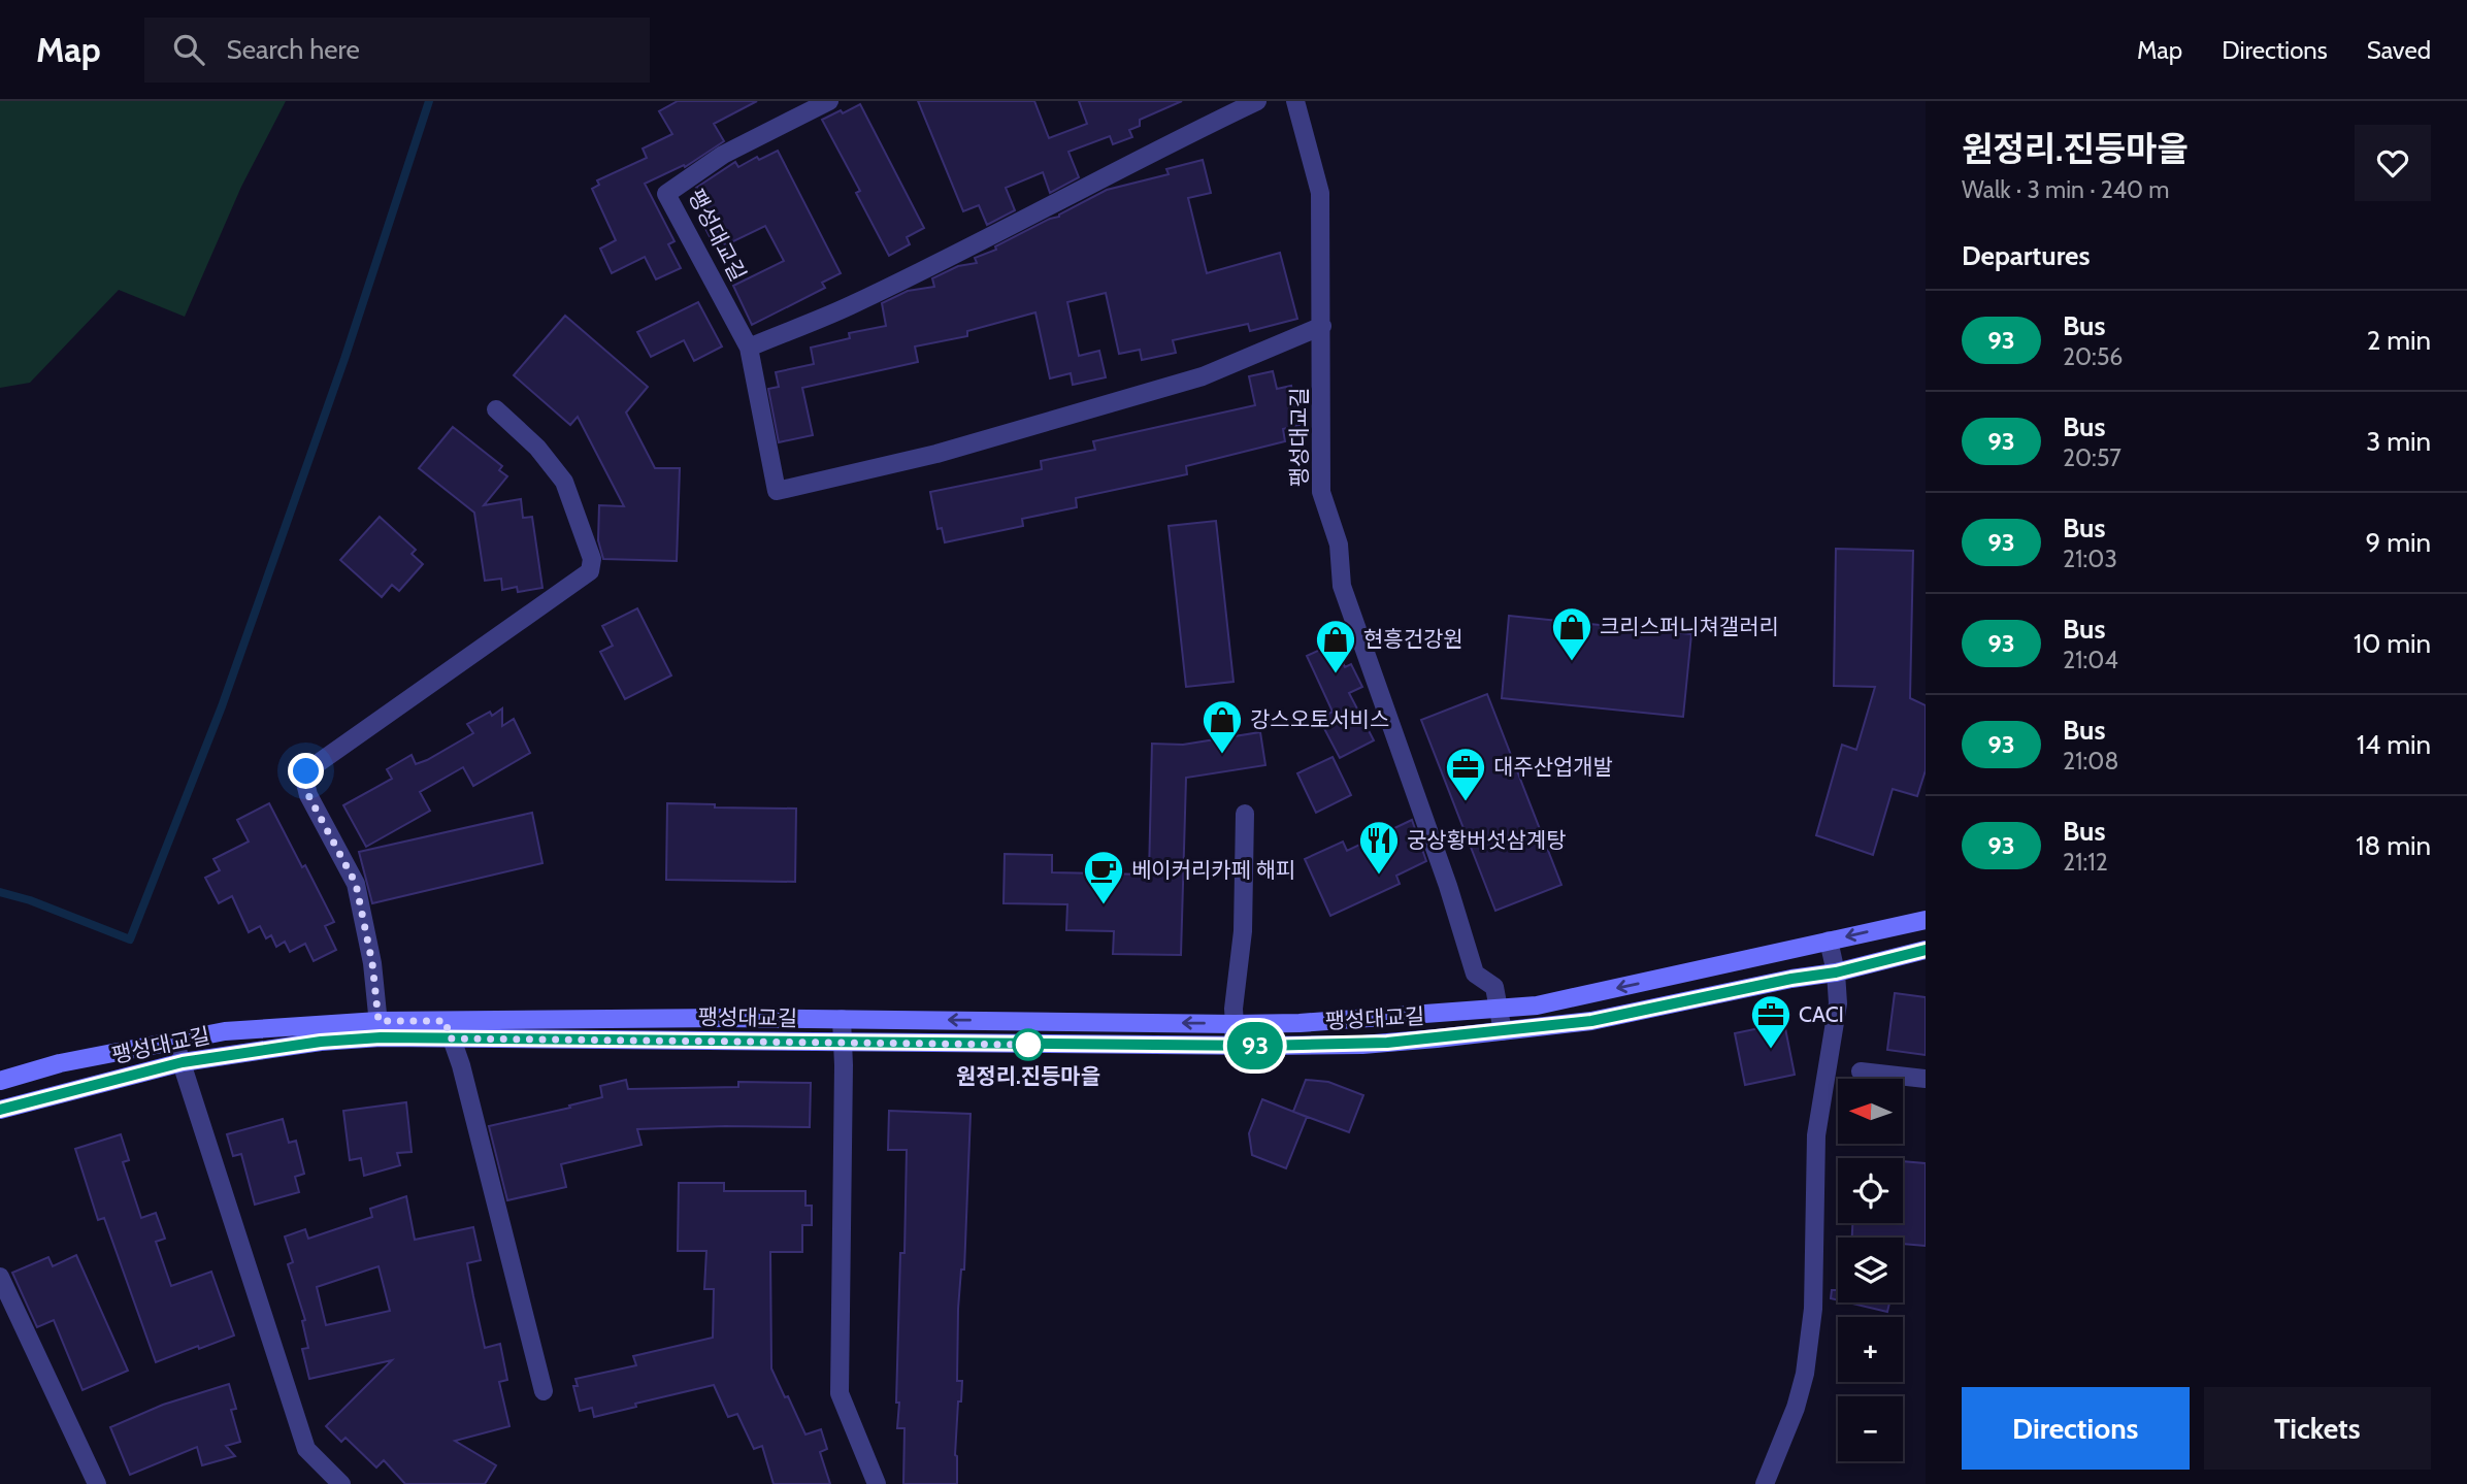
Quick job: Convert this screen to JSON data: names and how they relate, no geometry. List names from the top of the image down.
{
  "streets": {
    "main road": ["팽성대교길"]
  },
  "places": {
    "shop": ["크리스퍼니쳐갤러리", "현흥건강원", "강스오토서비스"],
    "office": ["대주산업개발", "CACI"],
    "restaurant": ["궁상황버섯삼계탕"],
    "cafe": ["베이커리카페 해피"],
    "other": ["원정리.진등마을"]
  },
  "lines": ["bus line 93"],
  "north": "left",
  "page": {
    "header": "Map",
    "search": "Search here",
    "nav": ["Map", "Directions", "Saved"],
    "on_map": "93",
    "heading": [
      ["원정리.진등마을", "Walk · 3 min · 240 m"],
      "Departures"
    ],
    "list": [
      {
        "mark": "93",
        "name": "Bus",
        "note": "20:56",
        "value": "2 min"
      },
      {
        "mark": "93",
        "name": "Bus",
        "note": "20:57",
        "value": "3 min"
      },
      {
        "mark": "93",
        "name": "Bus",
        "note": "21:03",
        "value": "9 min"
      },
      {
        "mark": "93",
        "name": "Bus",
        "note": "21:04",
        "value": "10 min"
      },
      {
        "mark": "93",
        "name": "Bus",
        "note": "21:08",
        "value": "14 min"
      },
      {
        "mark": "93",
        "name": "Bus",
        "note": "21:12",
        "value": "18 min"
      }
    ],
    "map_buttons": ["+", "−"],
    "buttons": ["Directions", "Tickets"]
  }
}
